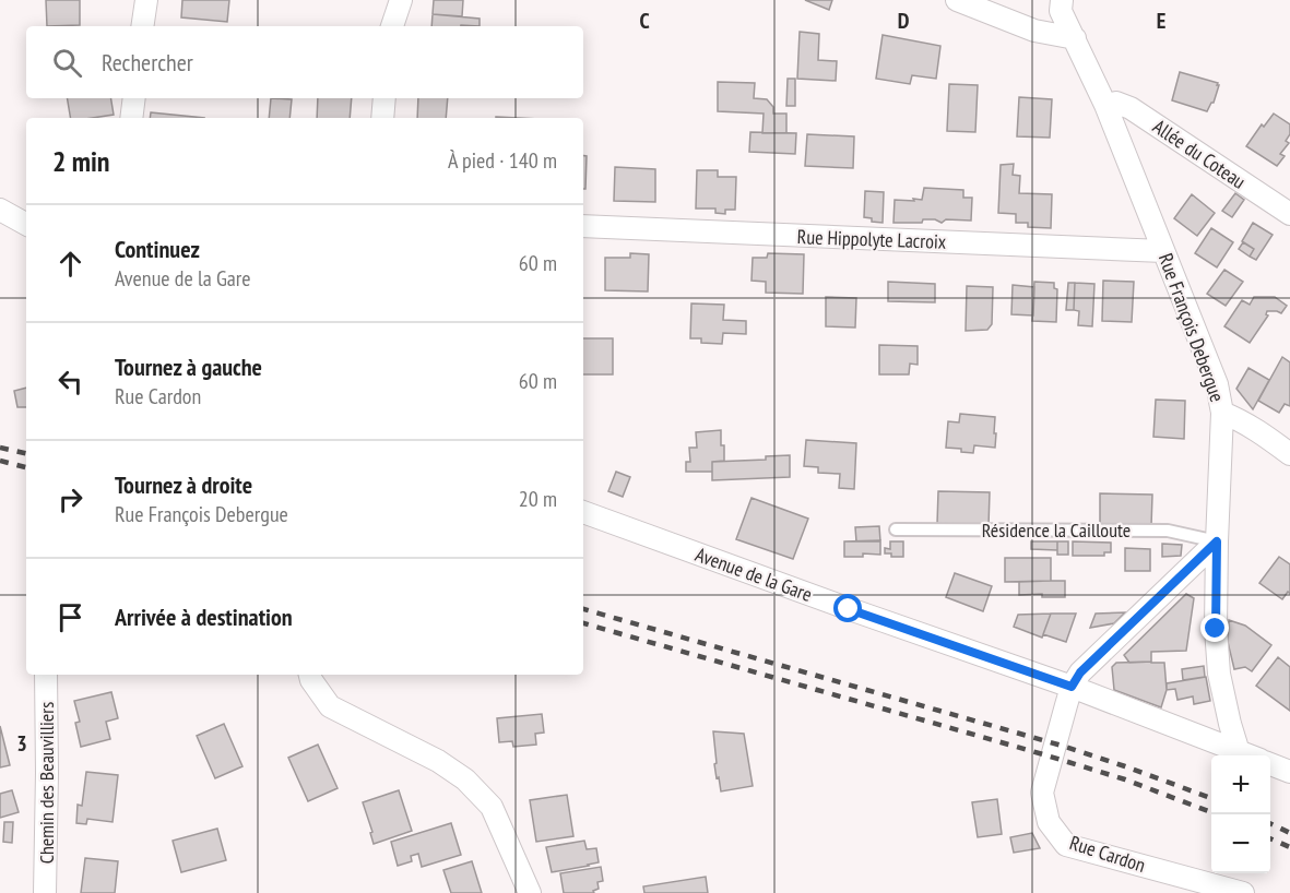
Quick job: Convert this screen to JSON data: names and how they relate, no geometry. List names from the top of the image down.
{
  "streets": {
    "street": [
      "Allée du Coteau",
      "Rue Hippolyte Lacroix",
      "Rue François Debergue",
      "Avenue de la Gare",
      "Chemin des Beauvilliers",
      "Rue Cardon"
    ],
    "lane": ["Résidence la Cailloute"]
  },
  "crossings": [
    ["Allée du Coteau", "Rue François Debergue"],
    ["Rue Hippolyte Lacroix", "Rue François Debergue"],
    ["Rue François Debergue", "Résidence la Cailloute"],
    ["Rue François Debergue", "Avenue de la Gare"],
    ["Rue François Debergue", "Rue Cardon"],
    ["Résidence la Cailloute", "Rue Cardon"],
    ["Avenue de la Gare", "Rue Cardon"]
  ],
  "page": {
    "search": "Rechercher",
    "heading": ["2 min", "À pied · 140 m"],
    "list": [
      ["Continuez", "Avenue de la Gare", "60 m"],
      ["Tournez à gauche", "Rue Cardon", "60 m"],
      ["Tournez à droite", "Rue François Debergue", "20 m"],
      "Arrivée à destination"
    ],
    "map_buttons": ["+", "−"]
  },
  "grid": {
    "columns": ["C", "D", "E"],
    "rows": ["3"]
  }
}
